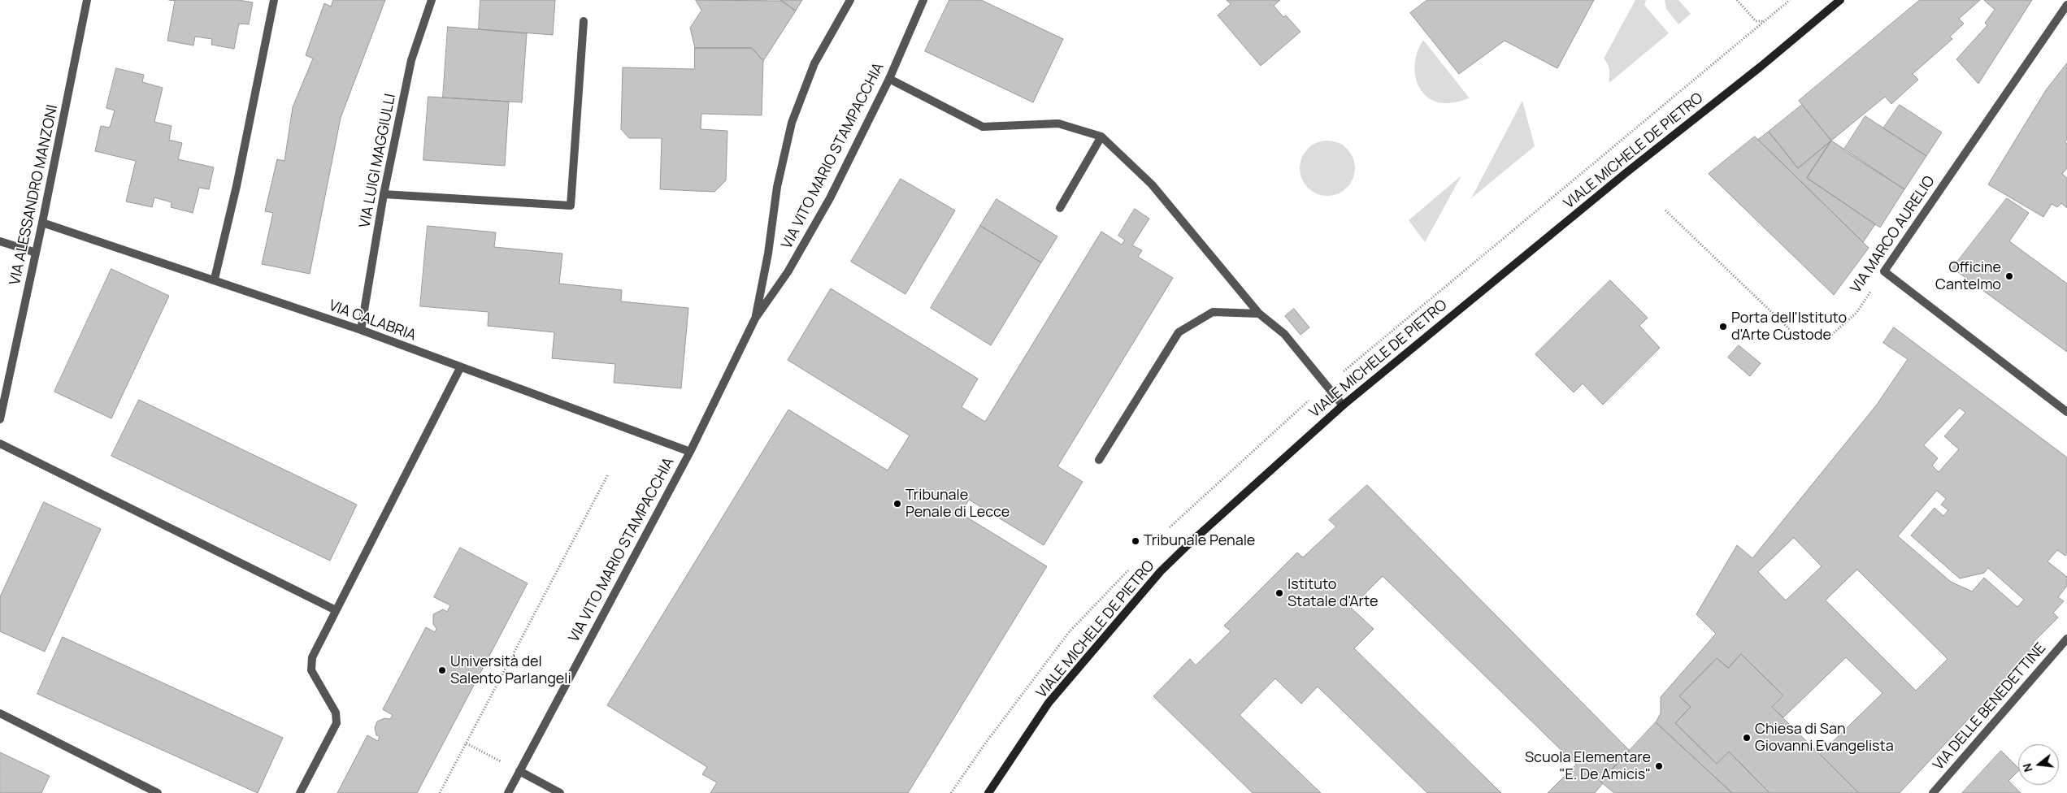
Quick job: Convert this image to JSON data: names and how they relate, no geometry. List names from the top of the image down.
{
  "streets": {
    "street": [
      "VIALE MICHELE DE PIETRO",
      "VIA VITO MARIO STAMPACCHIA",
      "VIA LUIGI MAGGIULLI",
      "VIA ALESSANDRO MANZONI",
      "VIA MARCO AURELIO",
      "VIA CALABRIA",
      "VIA DELLE BENEDETTINE"
    ]
  },
  "crossings": [
    ["VIA VITO MARIO STAMPACCHIA", "VIA CALABRIA"],
    ["VIA LUIGI MAGGIULLI", "VIA CALABRIA"],
    ["VIA ALESSANDRO MANZONI", "VIA CALABRIA"]
  ],
  "places": [
    "Officine Cantelmo",
    "Porta dell'Istituto d'Arte Custode",
    "Tribunale Penale di Lecce",
    "Tribunale Penale",
    "Istituto Statale d'Arte",
    "Università del Salento Parlangeli",
    "Chiesa di San Giovanni Evangelista",
    "Scuola Elementare \"E. De Amicis\""
  ],
  "north": "left"
}
